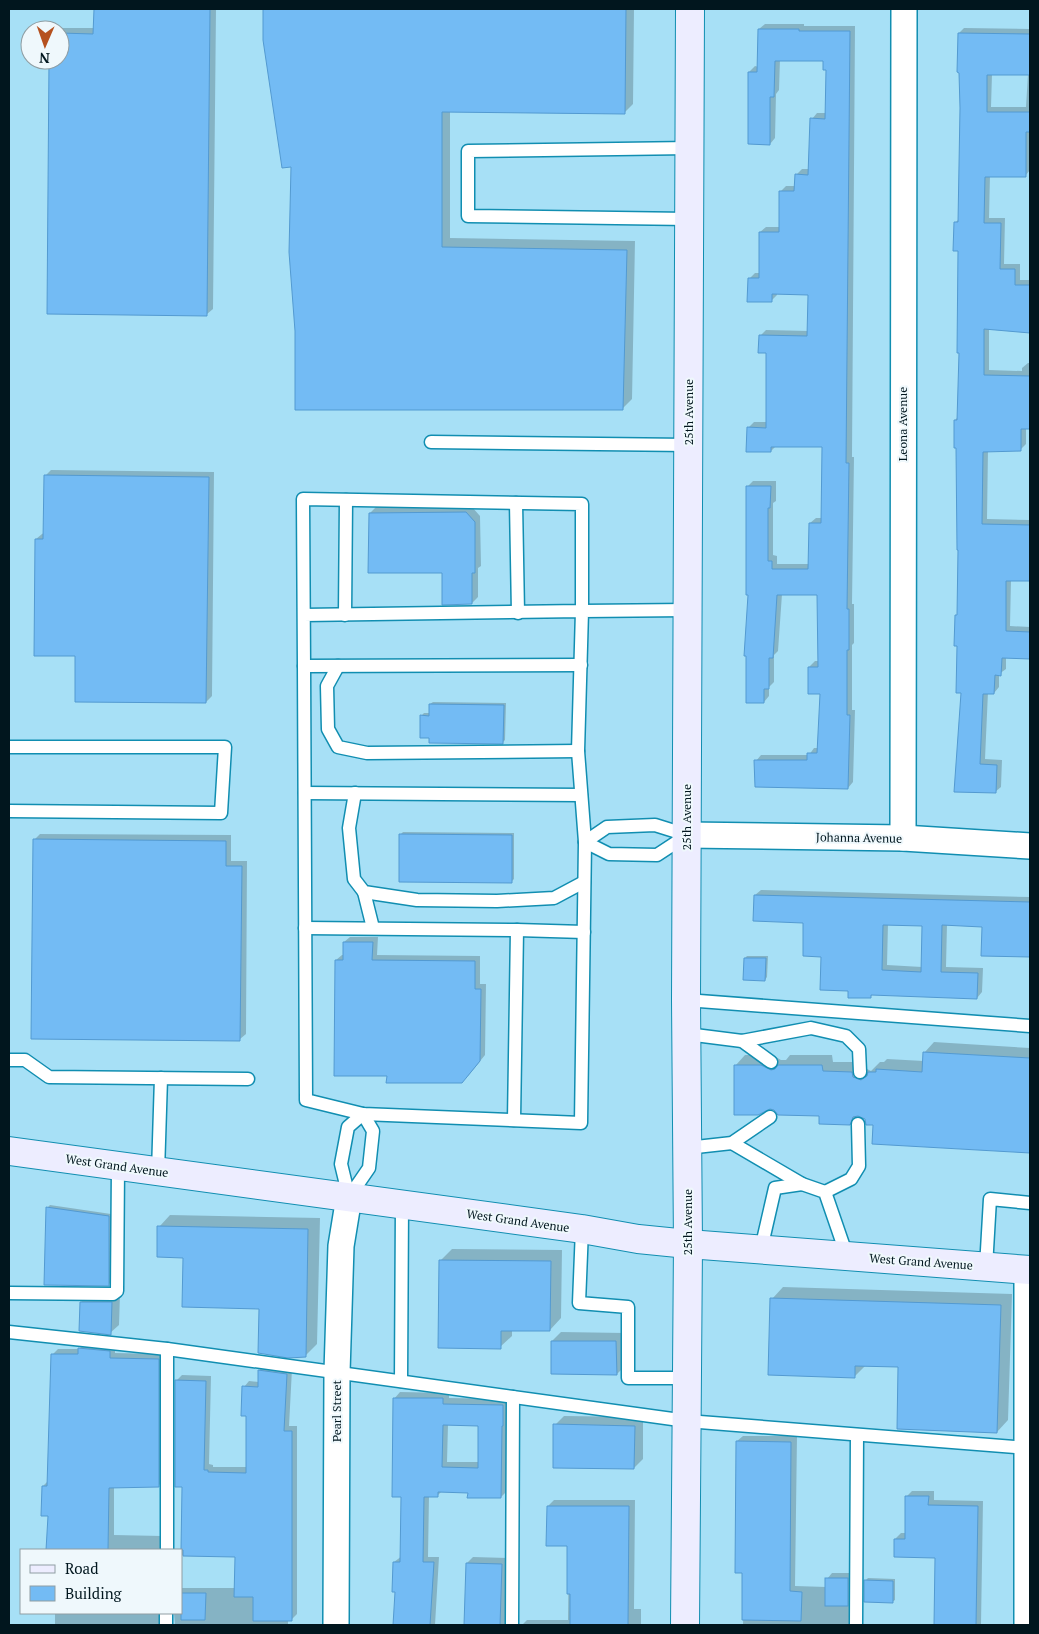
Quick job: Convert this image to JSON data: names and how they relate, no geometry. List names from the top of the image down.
{
  "streets": {
    "main road": ["25th Avenue", "West Grand Avenue"],
    "street": ["Leona Avenue", "Johanna Avenue", "Pearl Street"]
  },
  "crossings": [
    ["25th Avenue", "Johanna Avenue"],
    ["25th Avenue", "West Grand Avenue"],
    ["Leona Avenue", "Johanna Avenue"],
    ["West Grand Avenue", "Pearl Street"]
  ],
  "legend": ["Road", "Building"],
  "north": "bottom"
}
